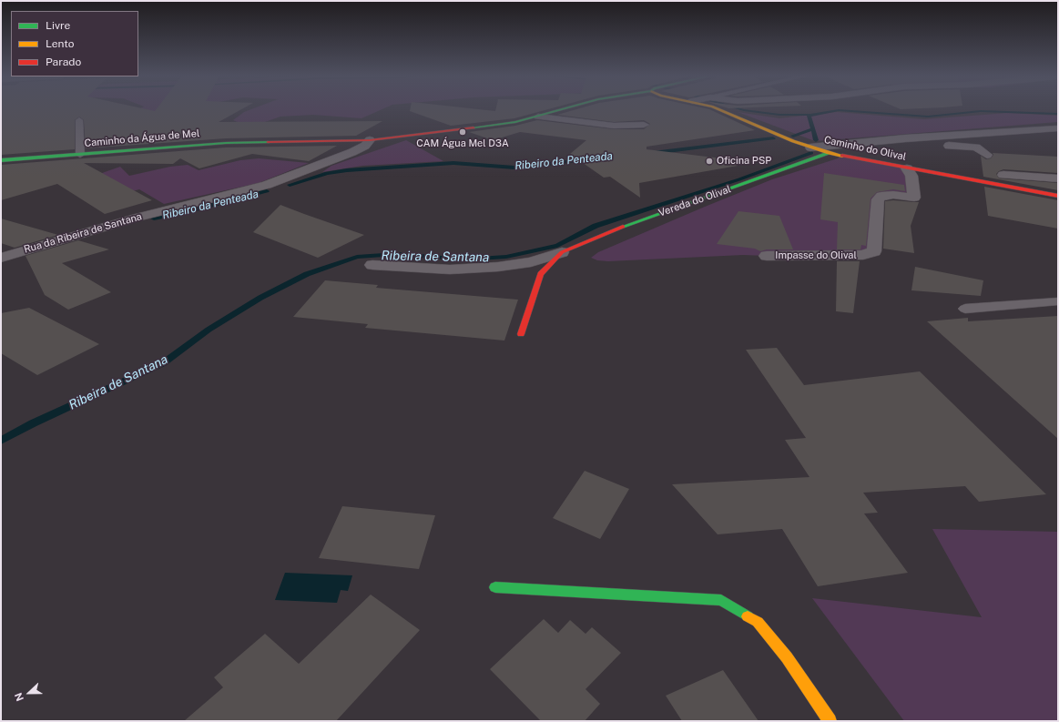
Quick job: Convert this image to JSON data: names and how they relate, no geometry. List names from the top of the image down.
{
  "streets": {
    "street": [
      "Caminho da Água de Mel",
      "Caminho do Olival",
      "Vereda do Olival",
      "Rua da Ribeira de Santana",
      "Impasse do Olival"
    ]
  },
  "crossings": [
    ["Caminho da Água de Mel", "Rua da Ribeira de Santana"],
    ["Caminho do Olival", "Vereda do Olival"],
    ["Caminho do Olival", "Impasse do Olival"]
  ],
  "water": ["Ribeiro da Penteada", "Ribeira de Santana"],
  "places": ["CAM Água Mel D3A", "Oficina PSP"],
  "legend": ["Livre", "Lento", "Parado"],
  "north": "left"
}
